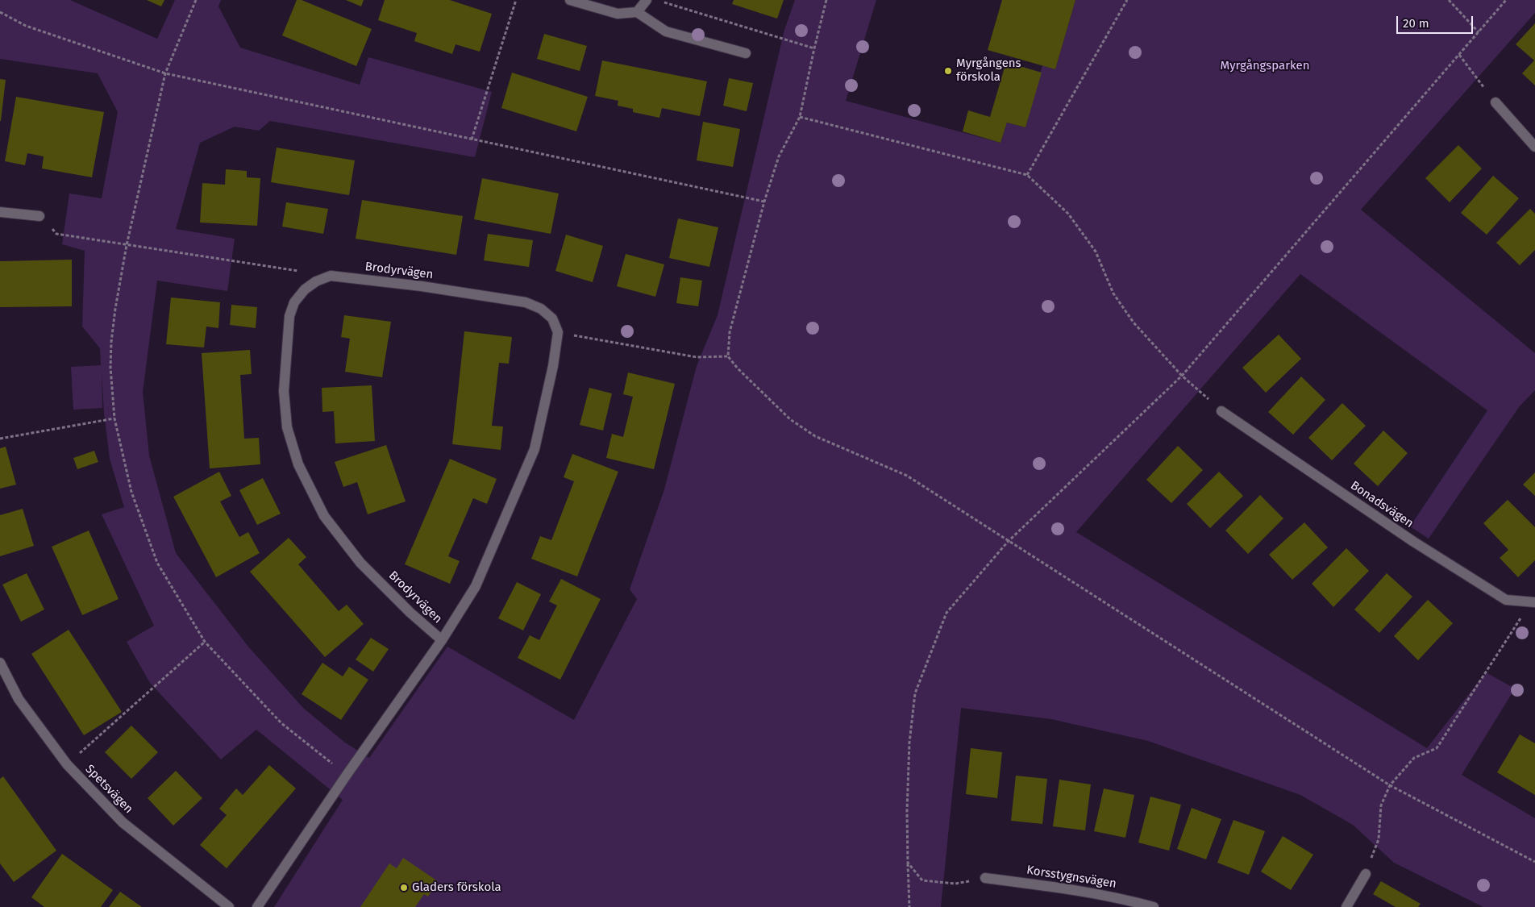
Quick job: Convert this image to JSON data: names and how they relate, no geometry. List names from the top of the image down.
{
  "streets": {
    "street": [
      "Brodyrvägen",
      "Bonadsvägen",
      "Spetsvägen",
      "Korsstygnsvägen"
    ]
  },
  "parks": ["Myrgångsparken"],
  "places": ["Myrgångens förskola", "Gladers förskola"],
  "scale_bar": "20 m"
}
